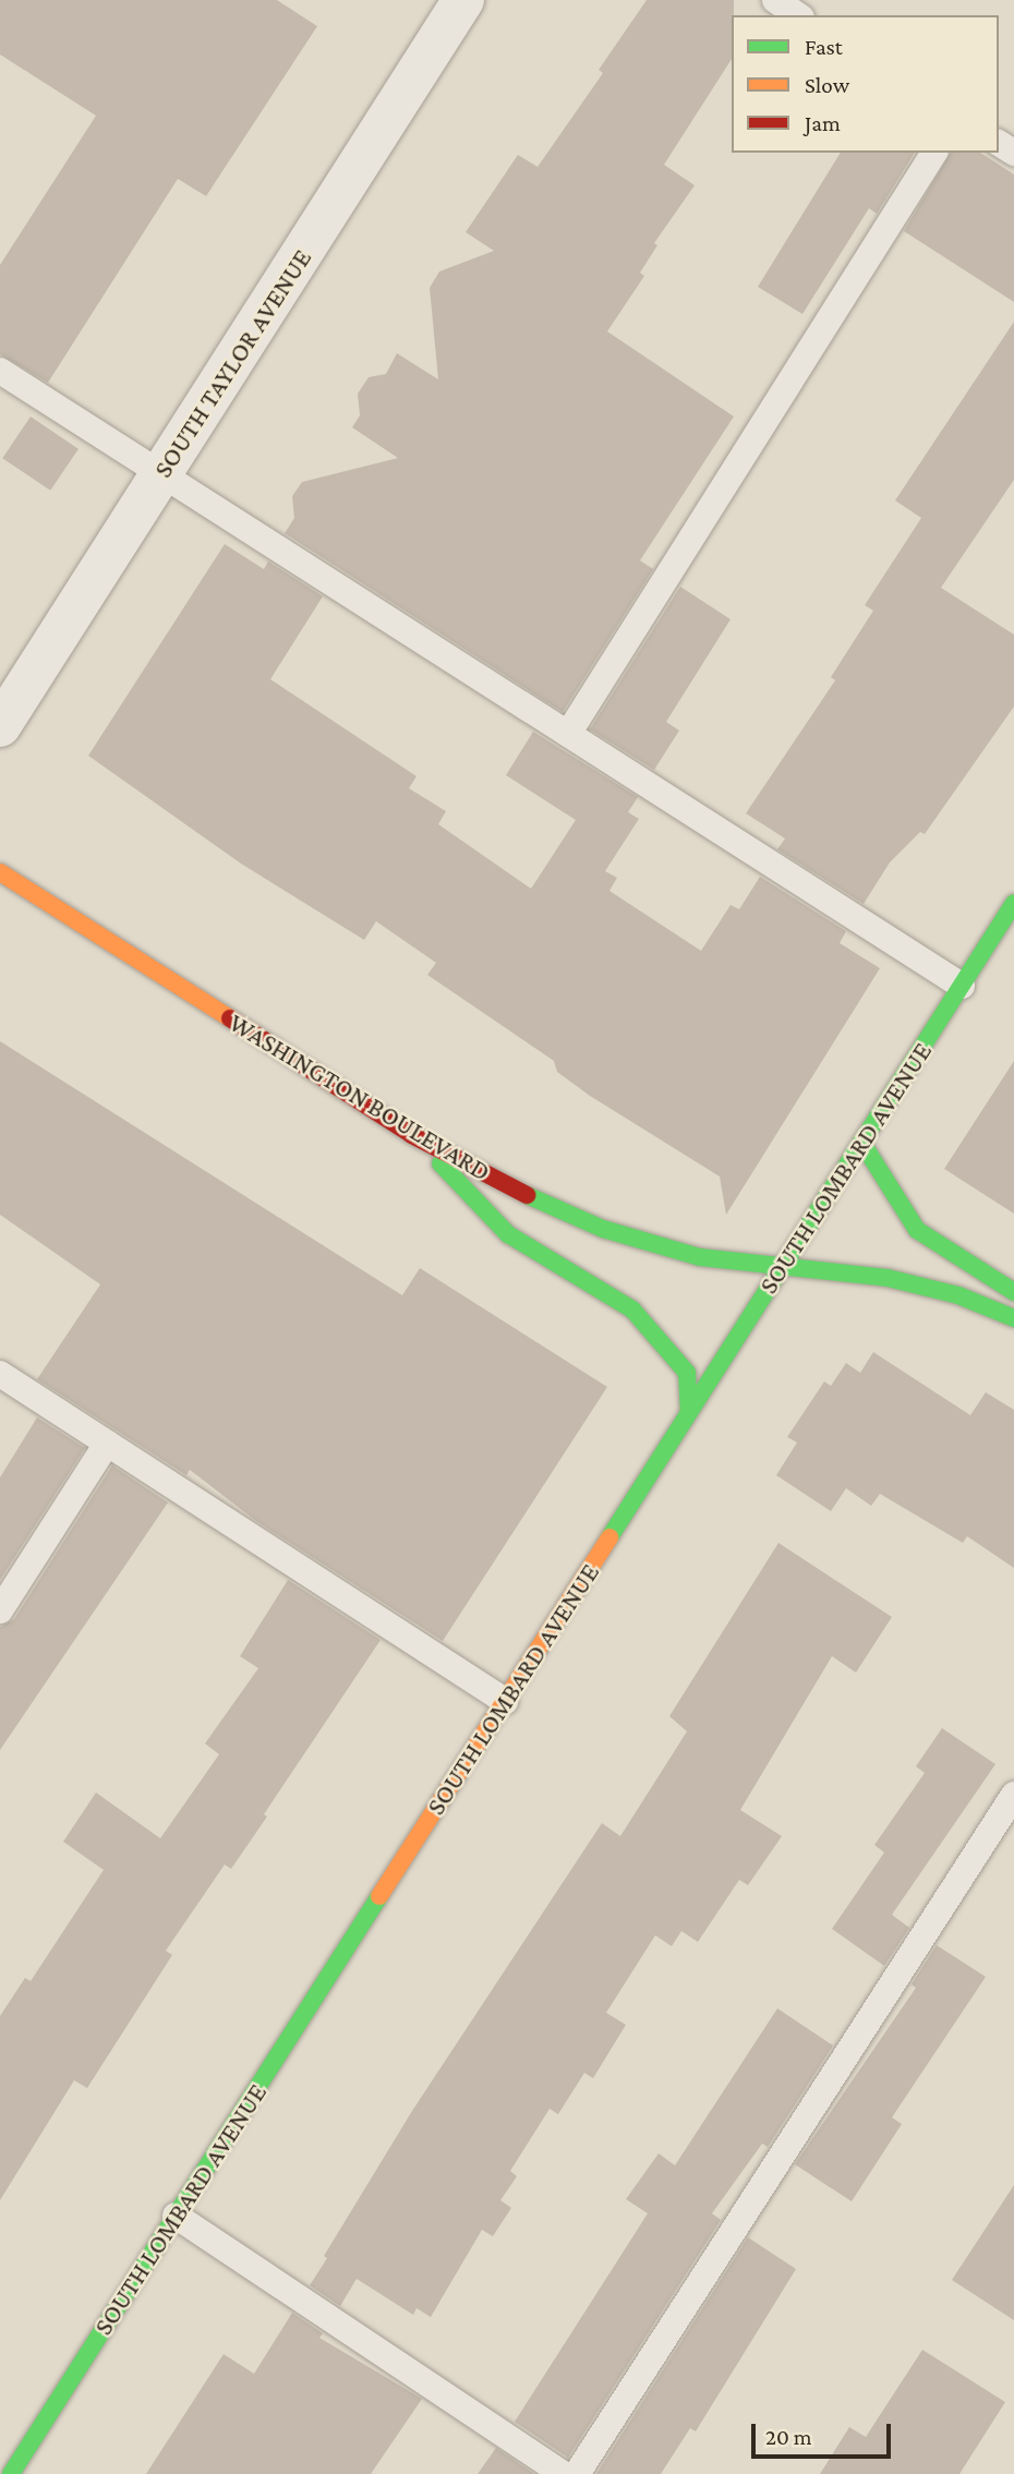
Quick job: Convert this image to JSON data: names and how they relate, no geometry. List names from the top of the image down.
{
  "streets": {
    "street": ["SOUTH TAYLOR AVENUE", "WASHINGTON BOULEVARD", "SOUTH LOMBARD AVENUE"]
  },
  "crossings": [
    ["WASHINGTON BOULEVARD", "SOUTH LOMBARD AVENUE"]
  ],
  "legend": ["Fast", "Slow", "Jam"],
  "scale_bar": "20 m"
}
